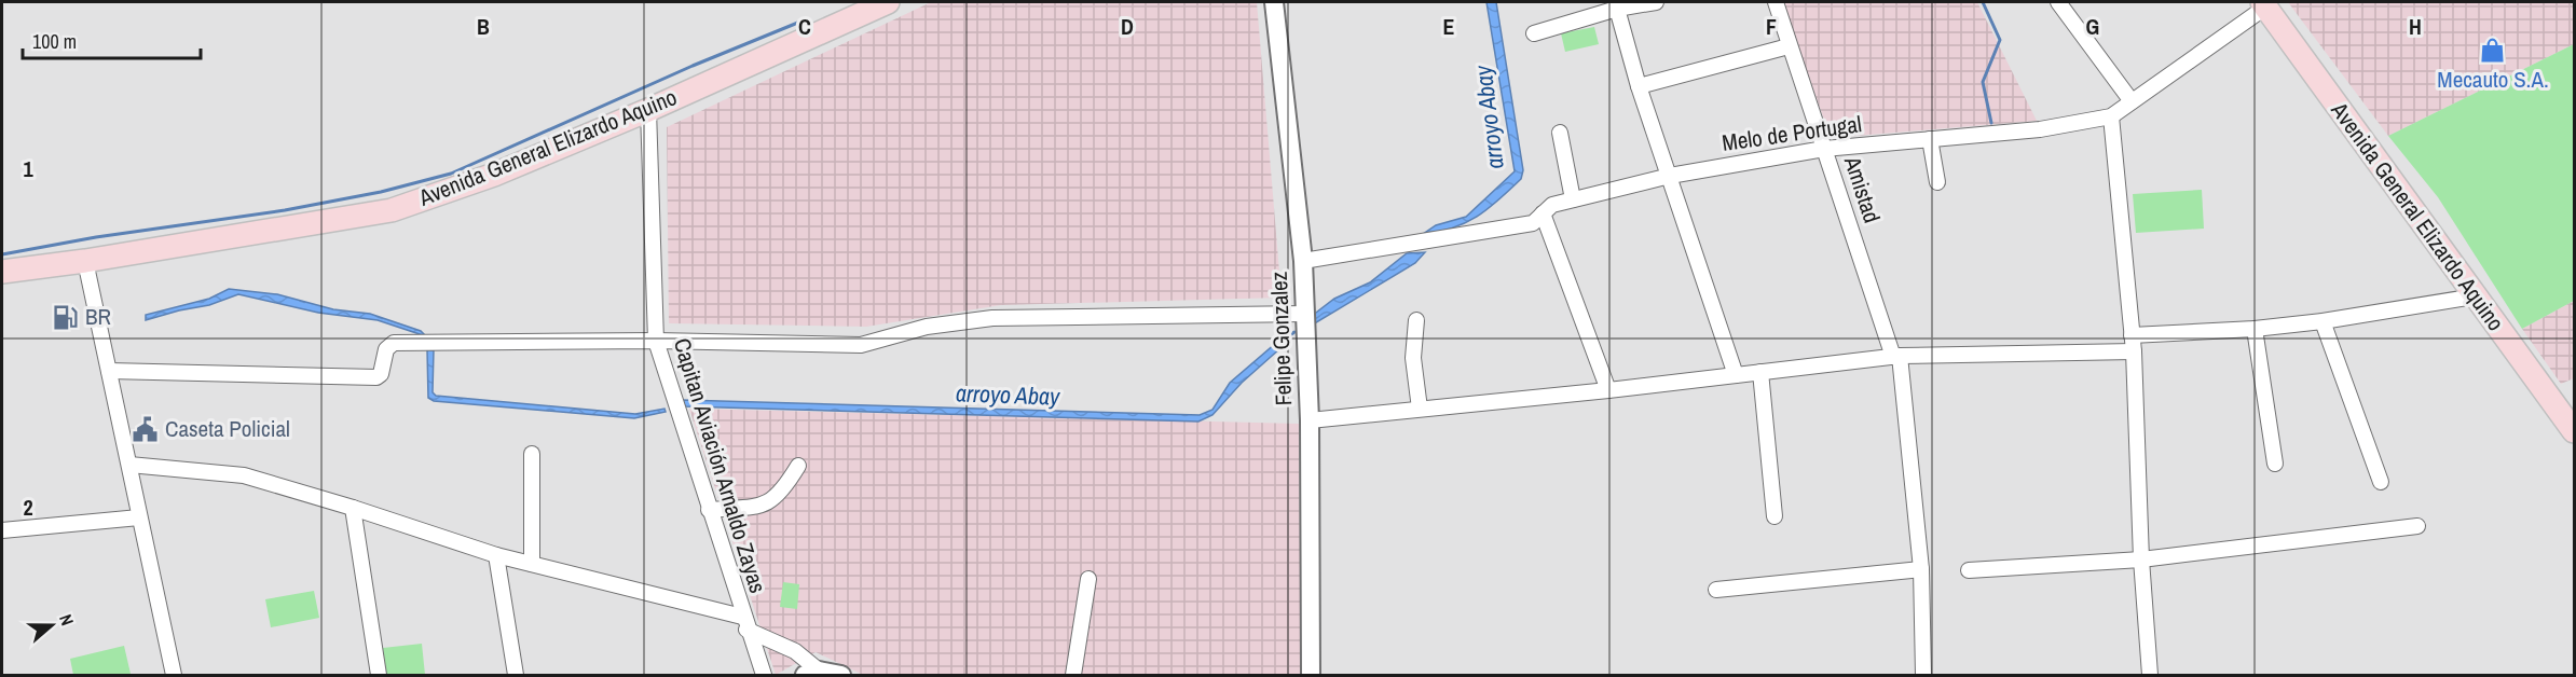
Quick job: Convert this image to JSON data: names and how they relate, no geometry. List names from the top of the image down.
{
  "streets": {
    "main road": ["Avenida General Elizardo Aquino"],
    "street": [
      "Melo de Portugal",
      "Amistad",
      "Felipe Gonzalez",
      "Capitan Aviación Arnaldo Zayas"
    ]
  },
  "crossings": [
    ["Melo de Portugal", "Avenida General Elizardo Aquino"],
    ["Melo de Portugal", "Amistad"],
    ["Melo de Portugal", "Felipe Gonzalez"],
    ["Avenida General Elizardo Aquino", "Capitan Aviación Arnaldo Zayas"]
  ],
  "water": ["arroyo Abay"],
  "places": {
    "shop": ["Mecauto S.A."],
    "fuel station": ["BR"],
    "public building": ["Caseta Policial"]
  },
  "scale_bar": "100 m",
  "north": "right",
  "grid": {
    "columns": [
      "B",
      "C",
      "D",
      "E",
      "F",
      "G",
      "H"
    ],
    "rows": ["1", "2"]
  }
}
